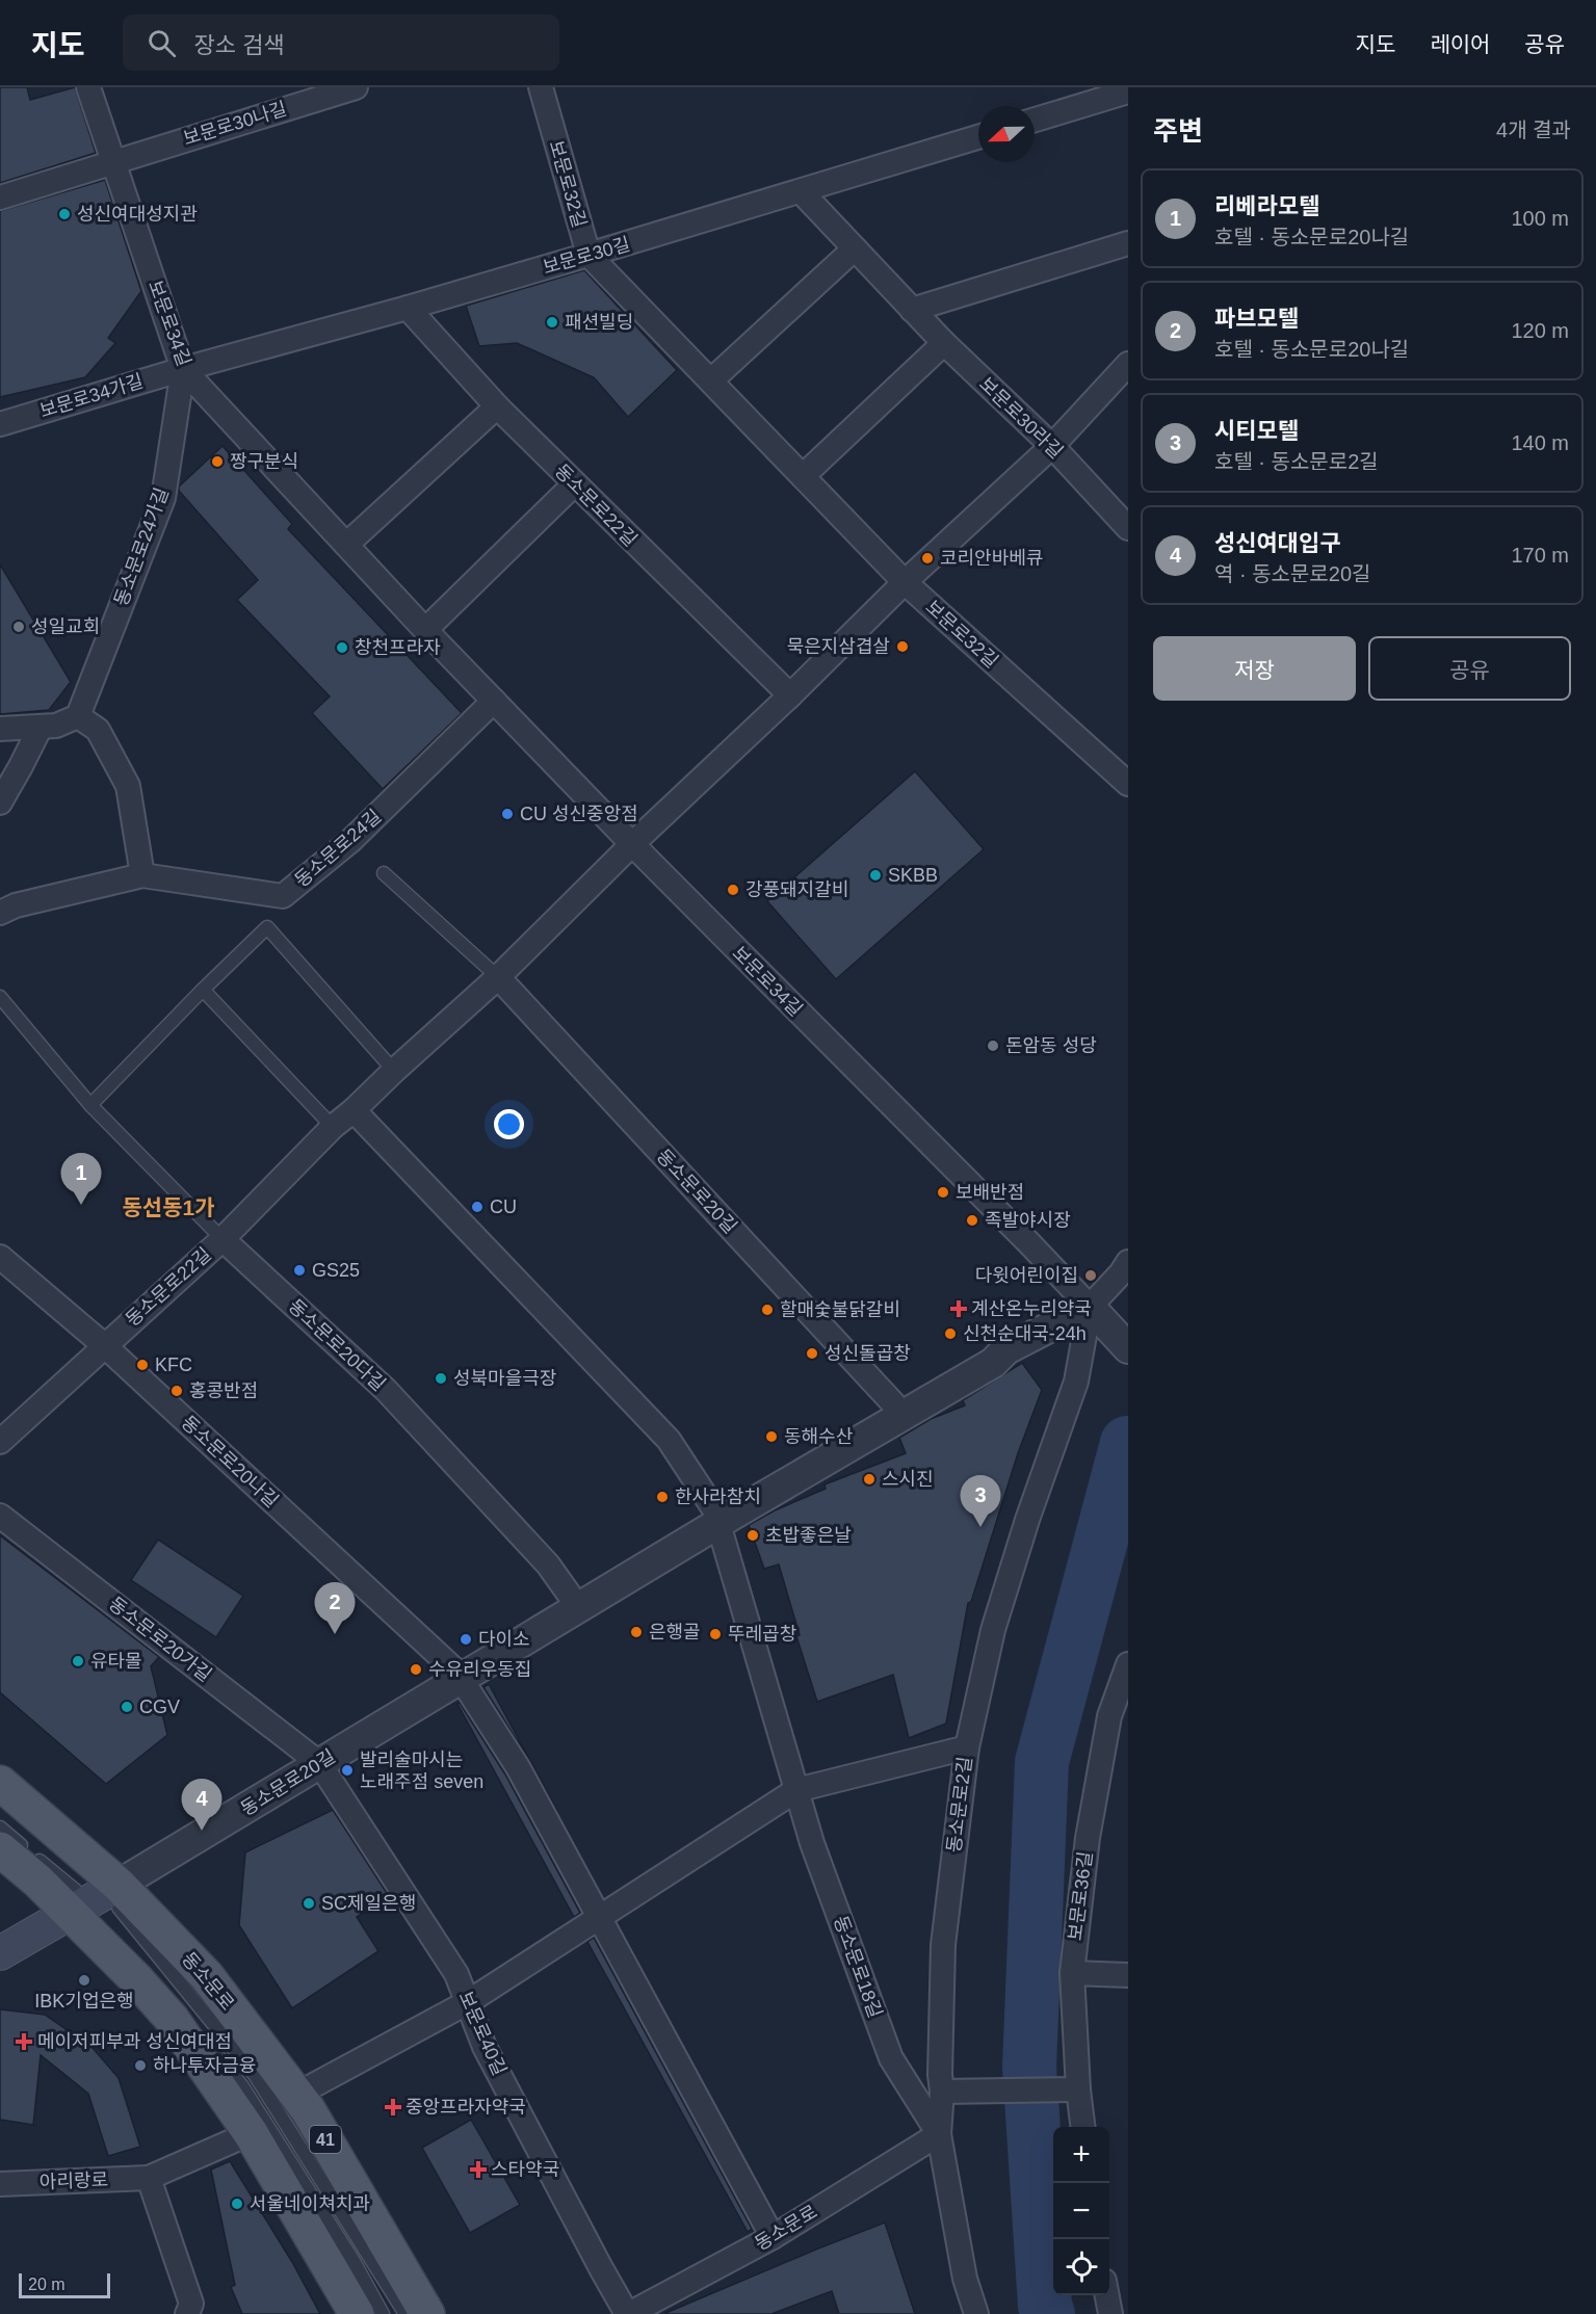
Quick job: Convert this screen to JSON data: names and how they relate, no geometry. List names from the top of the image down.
{
  "streets": {
    "main road": ["동소문로", "41"],
    "street": [
      "보문로30나길",
      "보문로32길",
      "보문로30길",
      "보문로34길",
      "보문로34가길",
      "보문로30라길",
      "동소문로22길",
      "동소문로24가길",
      "동소문로24길",
      "동소문로20길",
      "동소문로20다길",
      "동소문로20나길",
      "동소문로20가길",
      "동소문로2길",
      "보문로36길",
      "동소문로18길",
      "보문로40길",
      "아리랑로"
    ]
  },
  "crossings": [
    ["보문로30나길", "보문로34길"],
    ["보문로32길", "보문로30길"],
    ["보문로32길", "동소문로22길"],
    ["보문로30길", "보문로34길"],
    ["보문로30길", "보문로34가길"],
    ["보문로30길", "보문로30라길"],
    ["보문로30길", "동소문로22길"],
    ["보문로30길", "동소문로24가길"],
    ["보문로34길", "보문로34가길"],
    ["보문로34길", "동소문로22길"],
    ["보문로34길", "동소문로24가길"],
    ["보문로34길", "동소문로24길"],
    ["보문로34길", "동소문로20길"],
    ["보문로34길", "동소문로2길"],
    ["보문로34가길", "동소문로24가길"],
    ["보문로30라길", "동소문로22길"],
    ["동소문로22길", "동소문로20길"],
    ["동소문로22길", "동소문로20다길"],
    ["동소문로22길", "동소문로20나길"],
    ["동소문로20길", "동소문로20다길"],
    ["동소문로20길", "동소문로20나길"],
    ["동소문로20길", "동소문로20가길"],
    ["동소문로20길", "동소문로2길"],
    ["동소문로20길", "동소문로"],
    ["동소문로20길", "보문로40길"],
    ["동소문로20가길", "보문로40길"],
    ["동소문로2길", "동소문로18길"],
    ["동소문로2길", "동소문로"],
    ["동소문로18길", "동소문로"],
    ["동소문로", "보문로40길"]
  ],
  "districts": ["동선동1가"],
  "places": {
    "other": [
      "성신여대성지관",
      "패션빌딩",
      "짱구분식",
      "코리안바베큐",
      "성일교회",
      "묵은지삼겹살",
      "창천프라자",
      "CU 성신중앙점",
      "SKBB",
      "강풍돼지갈비",
      "돈암동 성당",
      "보배반점",
      "CU",
      "족발야시장",
      "GS25",
      "다윗어린이집",
      "할매숯불닭갈비",
      "신천순대국-24h",
      "성신돌곱창",
      "KFC",
      "성북마을극장",
      "홍콩반점",
      "동해수산",
      "스시진",
      "한사라참치",
      "초밥좋은날",
      "은행골",
      "뚜레곱창",
      "다이소",
      "유타몰",
      "수유리우동집",
      "CGV",
      "발리술마시는 노래주점 seven",
      "SC제일은행",
      "IBK기업은행",
      "하나투자금융",
      "서울네이쳐치과"
    ],
    "health": [
      "계산온누리약국",
      "메이저피부과 성신여대점",
      "중앙프라자약국",
      "스타약국"
    ]
  },
  "scale_bar": "20 m",
  "north": "left",
  "page": {
    "header": "지도",
    "search": "장소 검색",
    "nav": ["지도", "레이어", "공유"],
    "heading": ["주변", "4개 결과"],
    "list": [
      {
        "mark": "1",
        "name": "리베라모텔",
        "note": "호텔 · 동소문로20나길",
        "value": "100 m"
      },
      {
        "mark": "2",
        "name": "파브모텔",
        "note": "호텔 · 동소문로20나길",
        "value": "120 m"
      },
      {
        "mark": "3",
        "name": "시티모텔",
        "note": "호텔 · 동소문로2길",
        "value": "140 m"
      },
      {
        "mark": "4",
        "name": "성신여대입구",
        "note": "역 · 동소문로20길",
        "value": "170 m"
      }
    ],
    "buttons": ["저장", "공유"],
    "pins": [
      "1",
      "3",
      "2",
      "4"
    ],
    "map_buttons": ["+", "−"],
    "scale": "20 m"
  }
}
